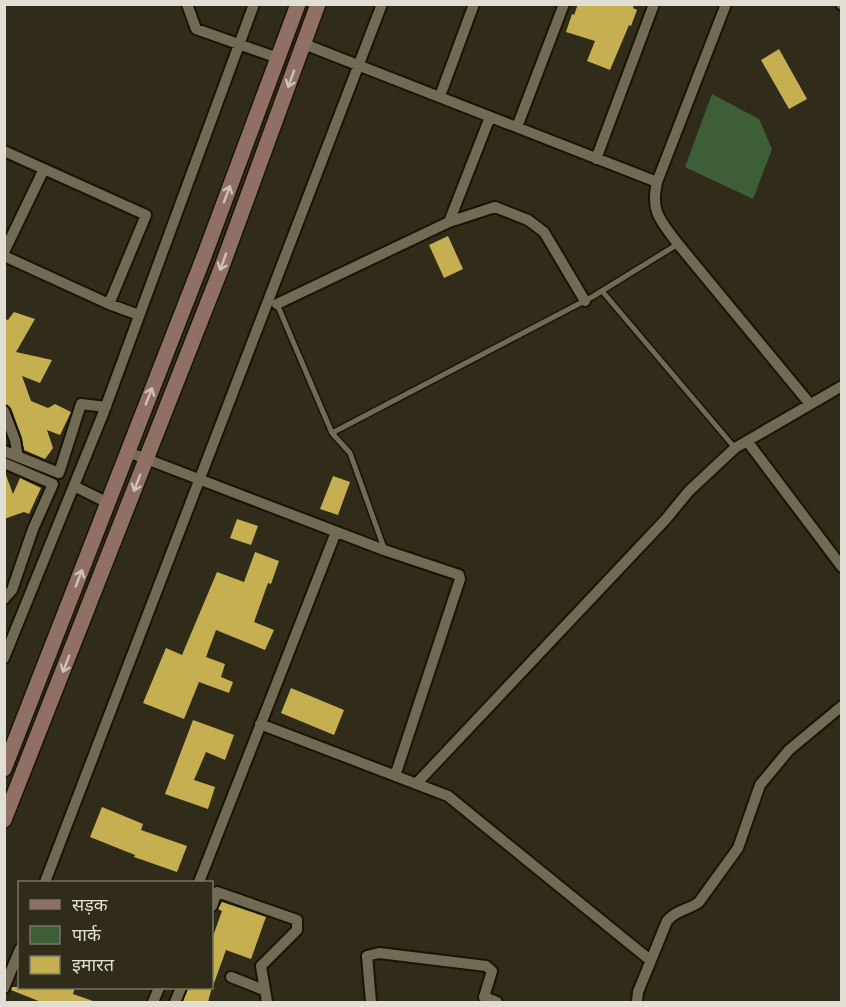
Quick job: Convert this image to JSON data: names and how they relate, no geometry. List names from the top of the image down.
{
  "legend": ["सड़क", "पार्क", "इमारत"]
}
